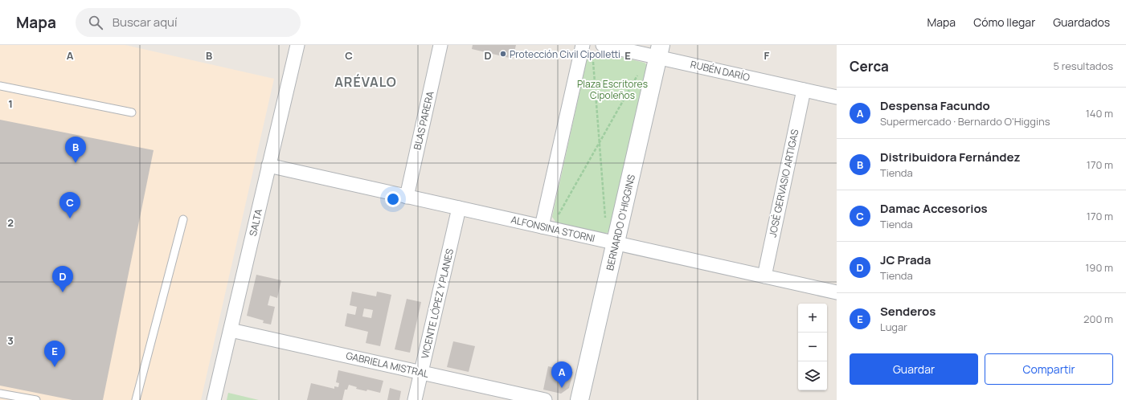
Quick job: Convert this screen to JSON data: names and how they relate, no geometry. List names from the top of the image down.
{
  "streets": {
    "main road": ["BERNARDO O'HIGGINS"],
    "street": [
      "RUBÉN DARÍO",
      "BLAS PARERA",
      "JOSÉ GERVASIO ARTIGAS",
      "SALTA",
      "ALFONSINA STORNI",
      "VICENTE LÓPEZ Y PLANES",
      "GABRIELA MISTRAL"
    ]
  },
  "crossings": [
    ["RUBÉN DARÍO", "JOSÉ GERVASIO ARTIGAS"],
    ["RUBÉN DARÍO", "BERNARDO O'HIGGINS"],
    ["BLAS PARERA", "ALFONSINA STORNI"],
    ["JOSÉ GERVASIO ARTIGAS", "ALFONSINA STORNI"],
    ["SALTA", "ALFONSINA STORNI"],
    ["SALTA", "GABRIELA MISTRAL"],
    ["BERNARDO O'HIGGINS", "ALFONSINA STORNI"],
    ["ALFONSINA STORNI", "VICENTE LÓPEZ Y PLANES"],
    ["VICENTE LÓPEZ Y PLANES", "GABRIELA MISTRAL"]
  ],
  "districts": ["ARÉVALO"],
  "parks": ["Plaza Escritores Cipoleños"],
  "places": ["Protección Civil Cipolletti"],
  "page": {
    "header": "Mapa",
    "search": "Buscar aquí",
    "nav": ["Mapa", "Cómo llegar", "Guardados"],
    "heading": ["Cerca", "5 resultados"],
    "list": [
      {
        "mark": "A",
        "name": "Despensa Facundo",
        "note": "Supermercado · Bernardo O'Higgins",
        "value": "140 m"
      },
      {
        "mark": "B",
        "name": "Distribuidora Fernández",
        "note": "Tienda",
        "value": "170 m"
      },
      {
        "mark": "C",
        "name": "Damac Accesorios",
        "note": "Tienda",
        "value": "170 m"
      },
      {
        "mark": "D",
        "name": "JC Prada",
        "note": "Tienda",
        "value": "190 m"
      },
      {
        "mark": "E",
        "name": "Senderos",
        "note": "Lugar",
        "value": "200 m"
      }
    ],
    "pins": [
      "B",
      "C",
      "D",
      "E",
      "A"
    ],
    "map_buttons": ["+", "−"],
    "buttons": ["Guardar", "Compartir"]
  },
  "grid": {
    "columns": [
      "A",
      "B",
      "C",
      "D",
      "E",
      "F"
    ],
    "rows": ["1", "2", "3"]
  }
}
